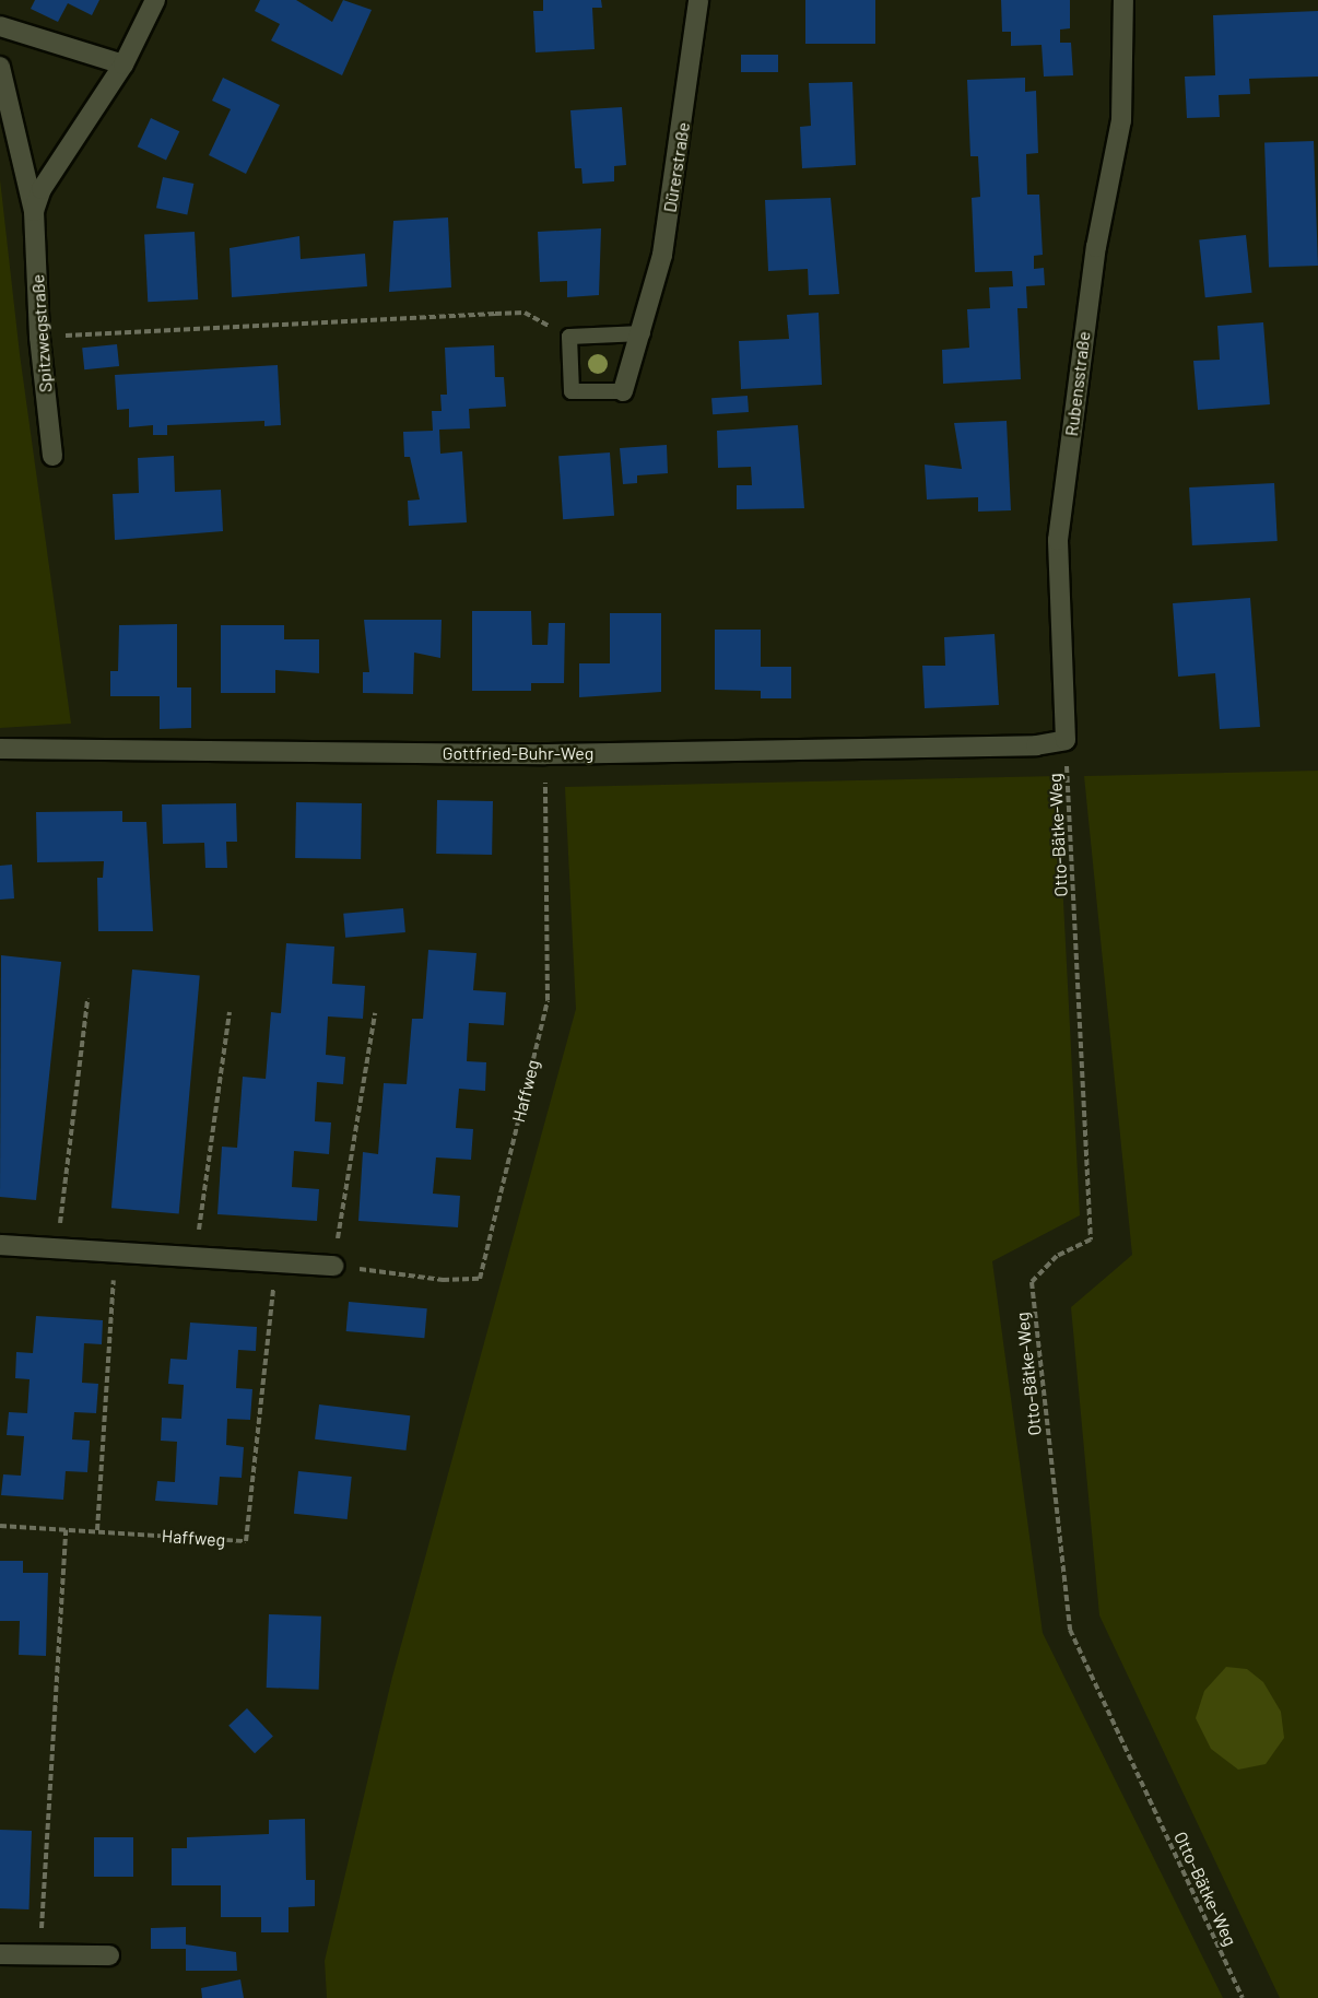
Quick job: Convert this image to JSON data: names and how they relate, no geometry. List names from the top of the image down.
{
  "streets": {
    "street": [
      "Dürerstraße",
      "Spitzwegstraße",
      "Rubensstraße",
      "Gottfried-Buhr-Weg"
    ],
    "path": ["Otto-Bätke-Weg", "Haffweg"]
  },
  "crossings": [
    ["Rubensstraße", "Gottfried-Buhr-Weg"],
    ["Rubensstraße", "Otto-Bätke-Weg"],
    ["Gottfried-Buhr-Weg", "Otto-Bätke-Weg"],
    ["Gottfried-Buhr-Weg", "Haffweg"]
  ]
}
